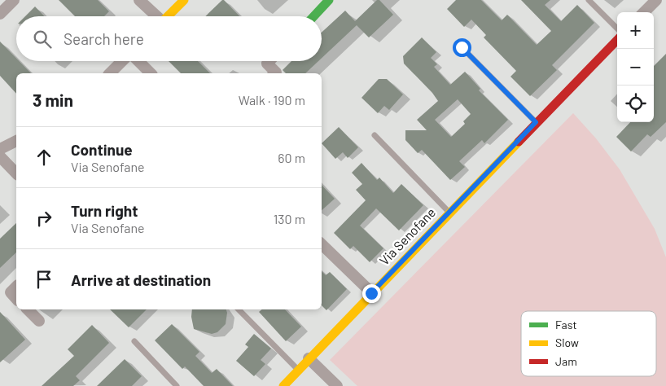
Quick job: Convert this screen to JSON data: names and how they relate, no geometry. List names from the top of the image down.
{
  "streets": {
    "street": ["Via Senofane"]
  },
  "legend": ["Fast", "Slow", "Jam"],
  "page": {
    "map_buttons": ["+", "−"],
    "search": "Search here",
    "heading": ["3 min", "Walk · 190 m"],
    "list": [
      ["Continue", "Via Senofane", "60 m"],
      ["Turn right", "Via Senofane", "130 m"],
      "Arrive at destination"
    ]
  }
}
